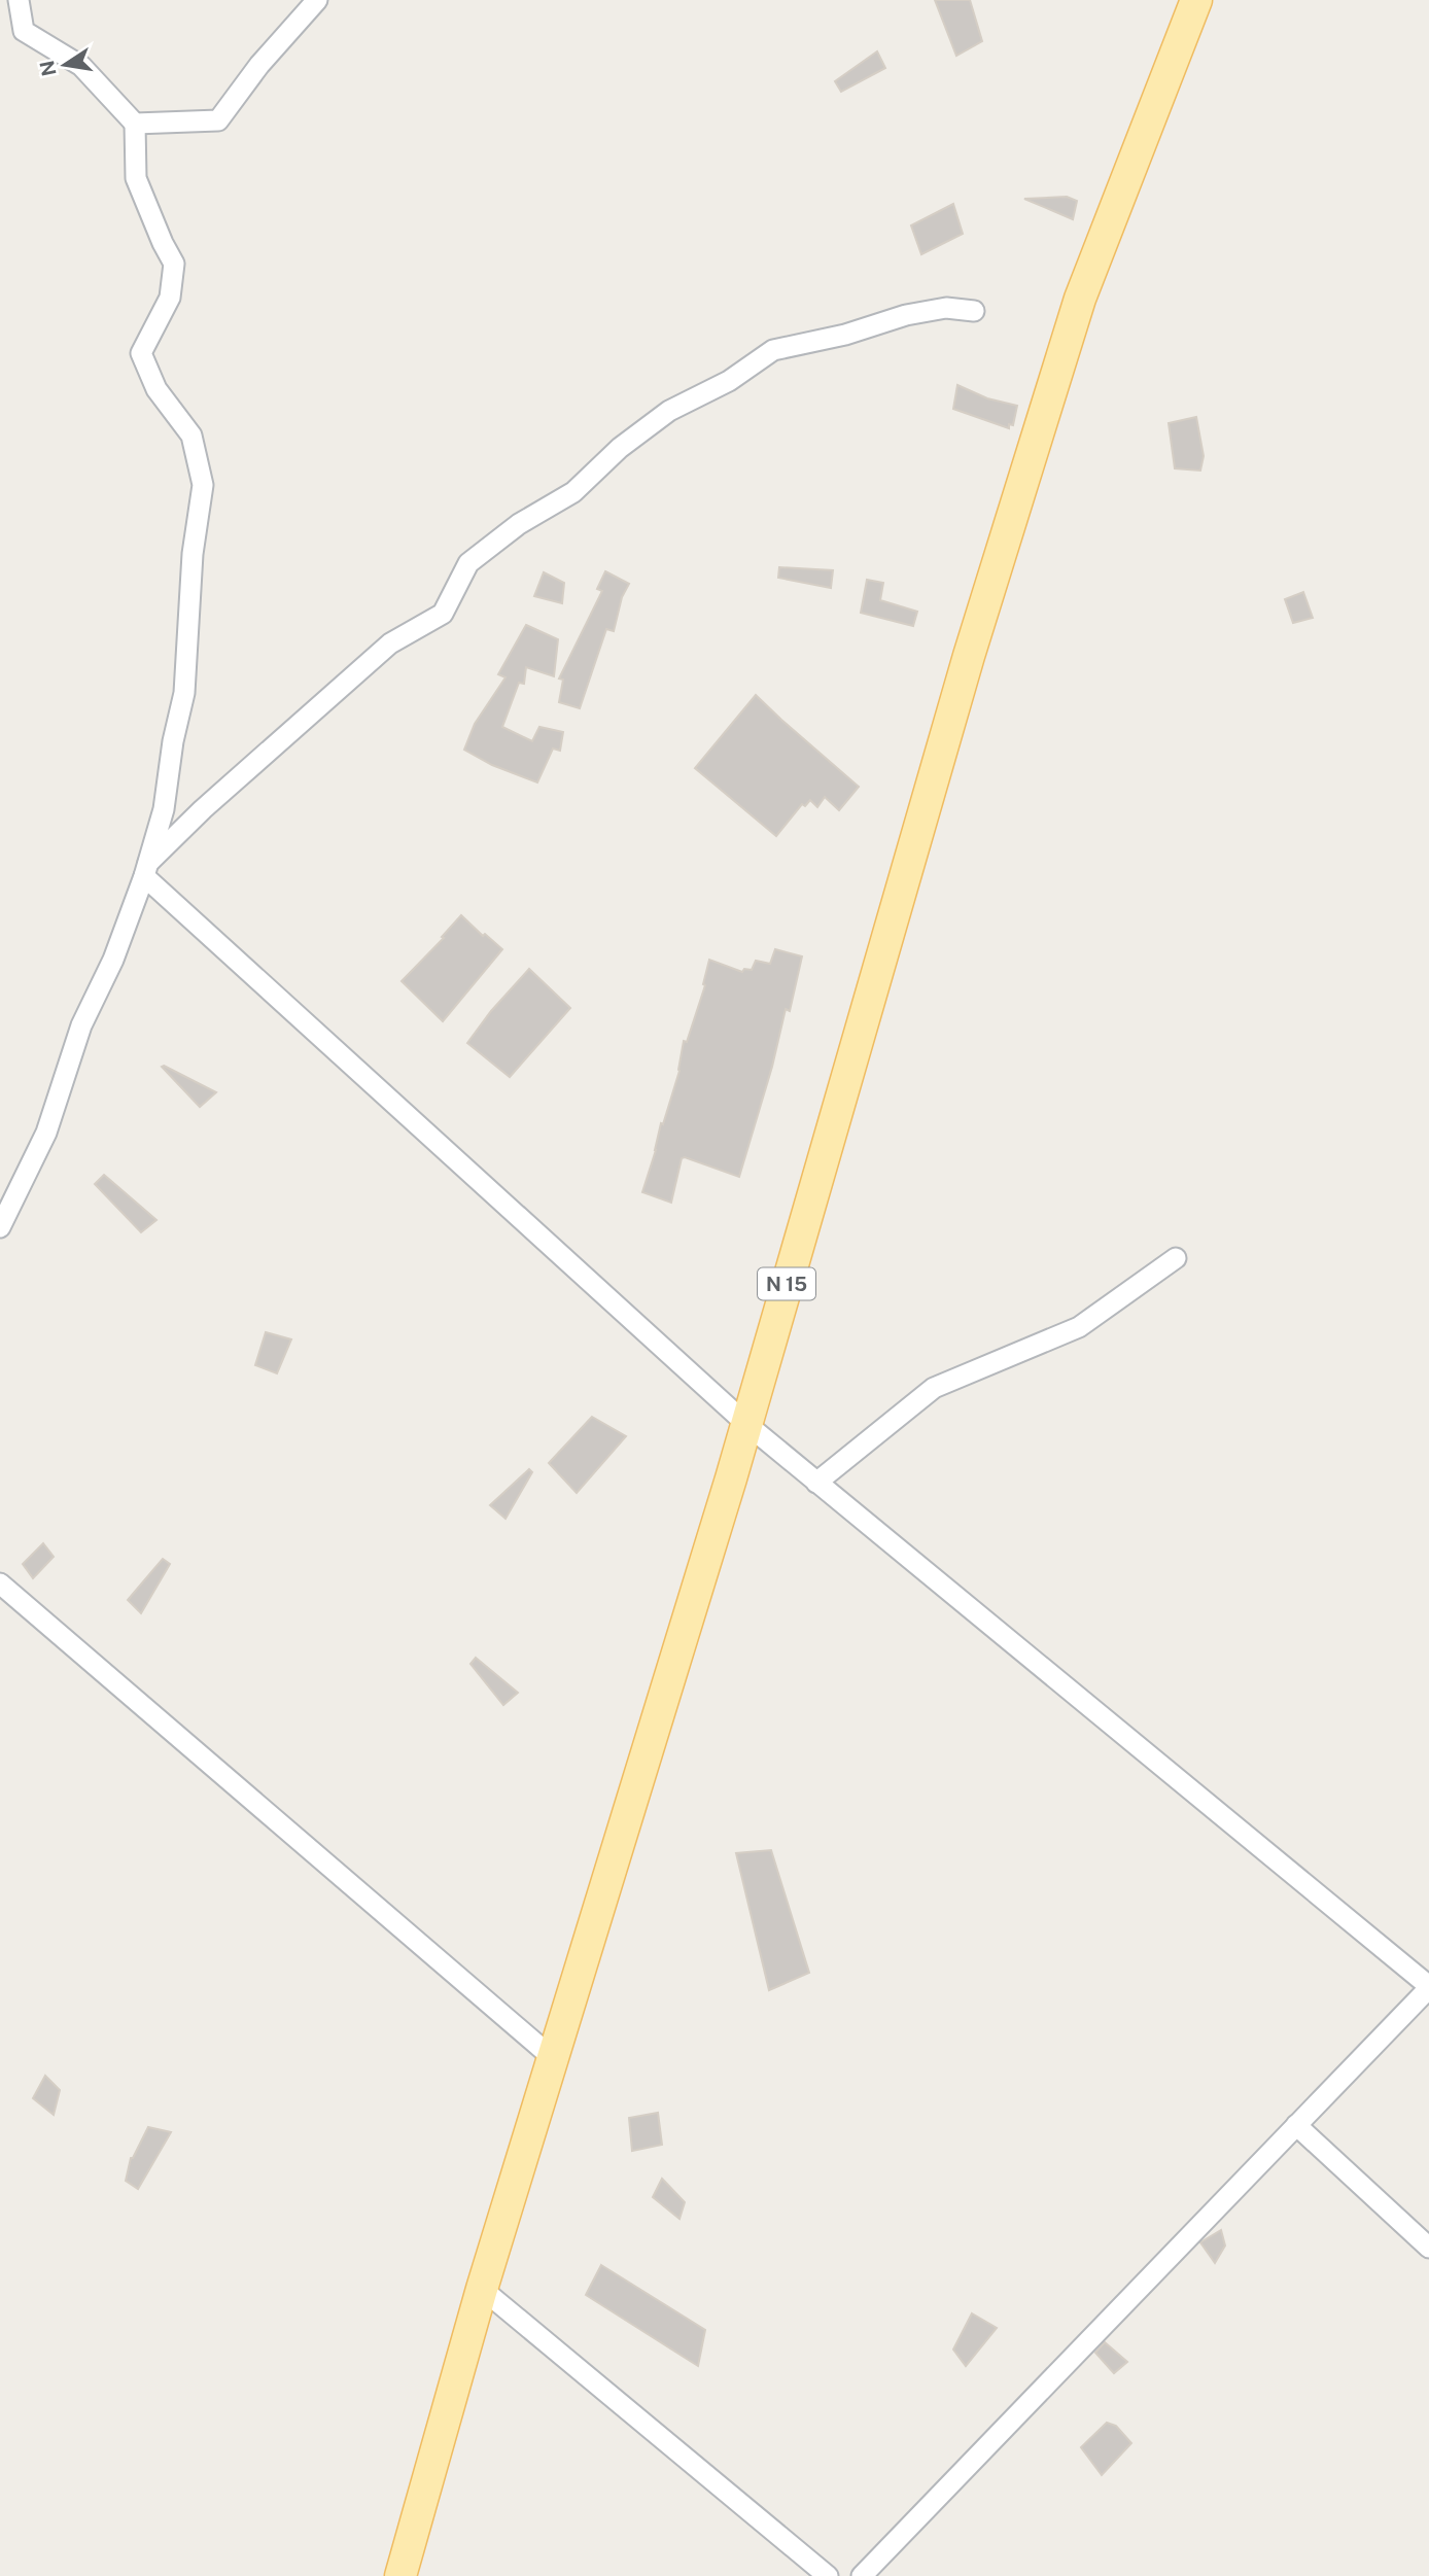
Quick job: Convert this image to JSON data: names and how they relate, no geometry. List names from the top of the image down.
{
  "streets": {
    "main road": ["N 15"]
  },
  "north": "left"
}
